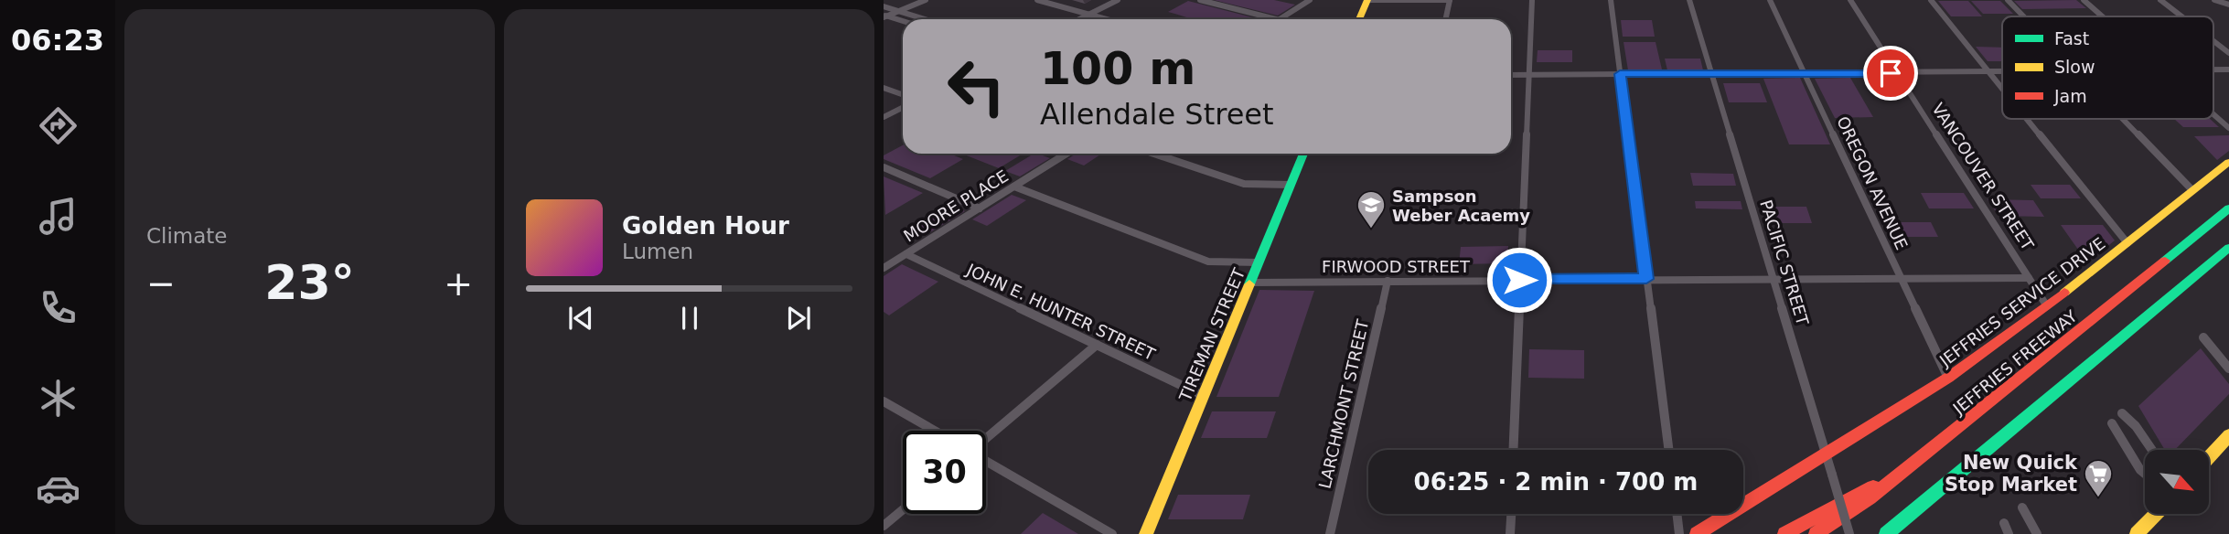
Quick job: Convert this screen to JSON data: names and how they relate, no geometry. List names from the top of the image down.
{
  "streets": {
    "main road": ["JEFFRIES SERVICE DRIVE", "TIREMAN STREET", "JEFFRIES FREEWAY"],
    "street": [
      "VANCOUVER STREET",
      "OREGON AVENUE",
      "MOORE PLACE",
      "PACIFIC STREET",
      "FIRWOOD STREET",
      "JOHN E. HUNTER STREET",
      "LARCHMONT STREET"
    ]
  },
  "crossings": [
    ["VANCOUVER STREET", "FIRWOOD STREET"],
    ["VANCOUVER STREET", "JEFFRIES SERVICE DRIVE"],
    ["OREGON AVENUE", "FIRWOOD STREET"],
    ["OREGON AVENUE", "JEFFRIES SERVICE DRIVE"],
    ["MOORE PLACE", "JOHN E. HUNTER STREET"],
    ["PACIFIC STREET", "FIRWOOD STREET"],
    ["PACIFIC STREET", "JEFFRIES SERVICE DRIVE"],
    ["FIRWOOD STREET", "TIREMAN STREET"],
    ["FIRWOOD STREET", "LARCHMONT STREET"],
    ["JOHN E. HUNTER STREET", "TIREMAN STREET"]
  ],
  "places": {
    "school or university": ["Sampson Weber Acaemy"],
    "supermarket": ["New Quick Stop Market"]
  },
  "legend": ["Fast", "Slow", "Jam"],
  "north": "bottom right",
  "page": {
    "tabs": "06:23",
    "tile": "Climate",
    "turn": ["100 m", "Allendale Street"],
    "song": ["Golden Hour", "Lumen"],
    "heat": ["−", "23°", "+"],
    "limit": "30",
    "trip": "06:25 · 2 min · 700 m"
  }
}
